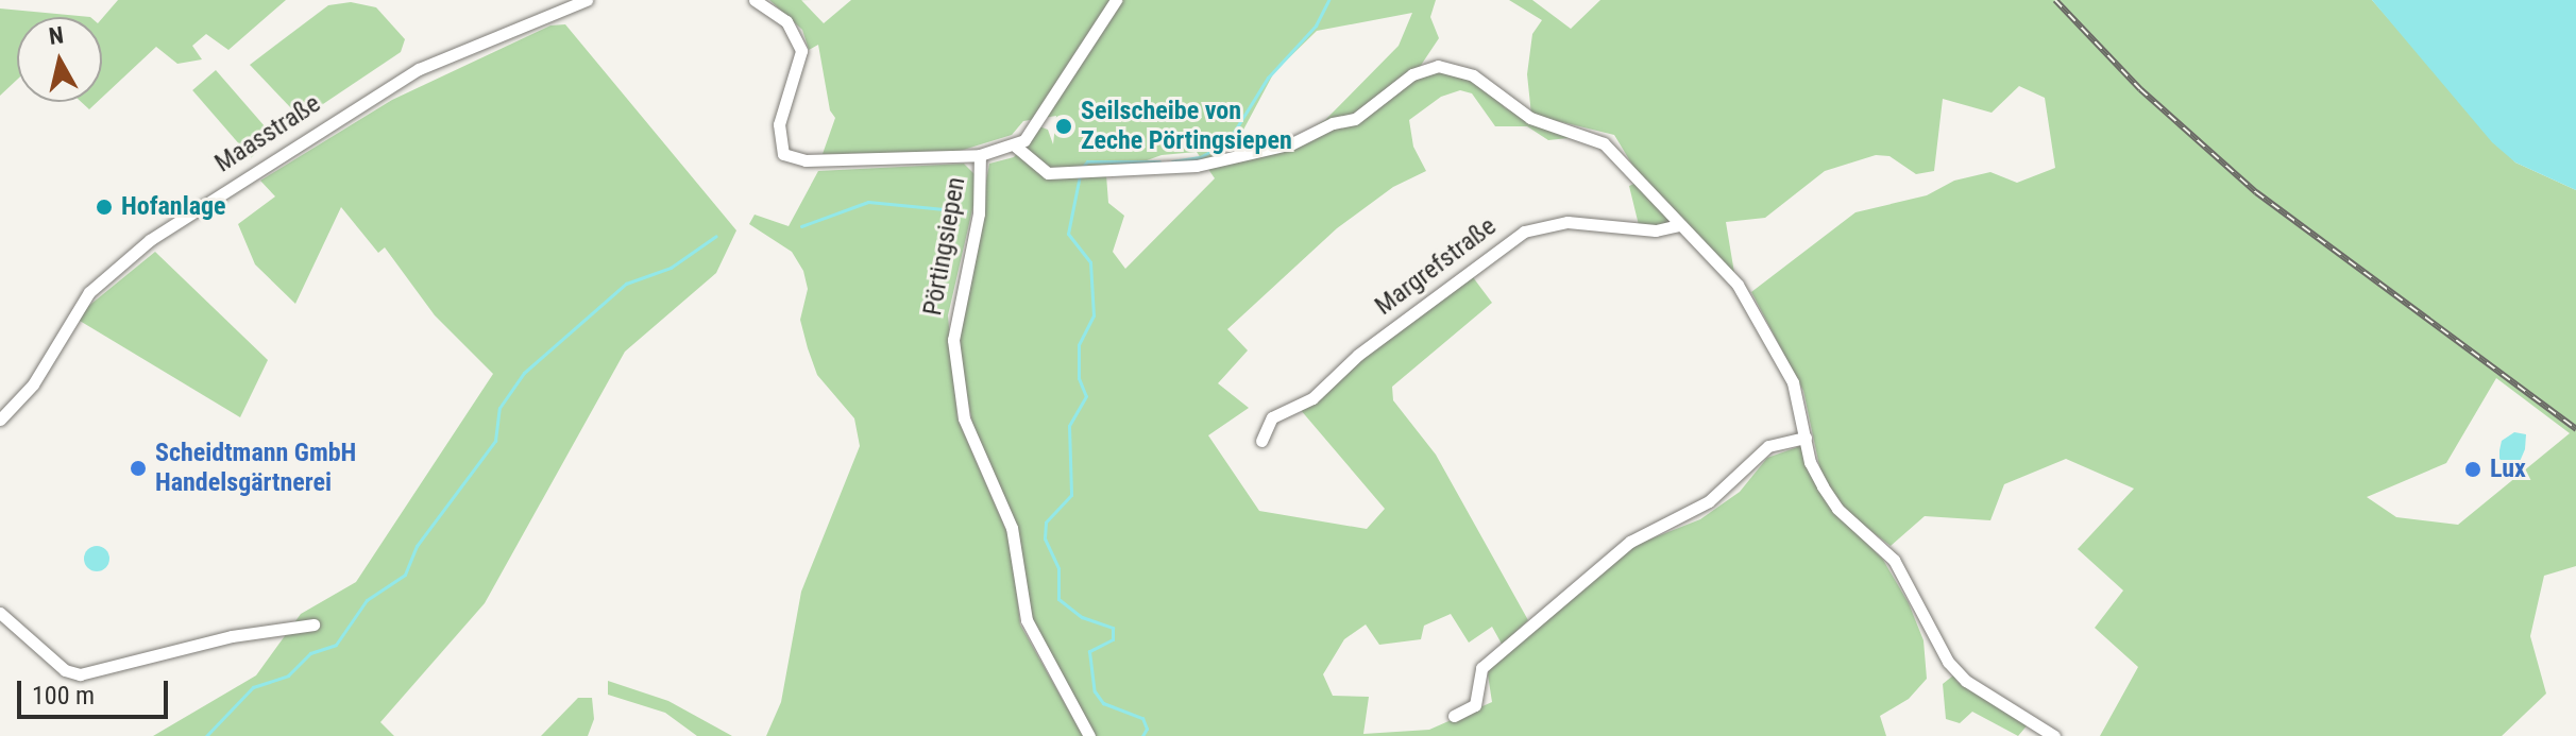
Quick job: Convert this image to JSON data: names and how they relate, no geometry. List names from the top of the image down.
{
  "streets": {
    "street": ["Maasstraße", "Pörtingsiepen", "Margrefstraße"]
  },
  "places": [
    "Seilscheibe von Zeche Pörtingsiepen",
    "Hofanlage",
    "Scheidtmann GmbH Handelsgärtnerei",
    "Lux"
  ],
  "scale_bar": "100 m",
  "north": "top"
}
